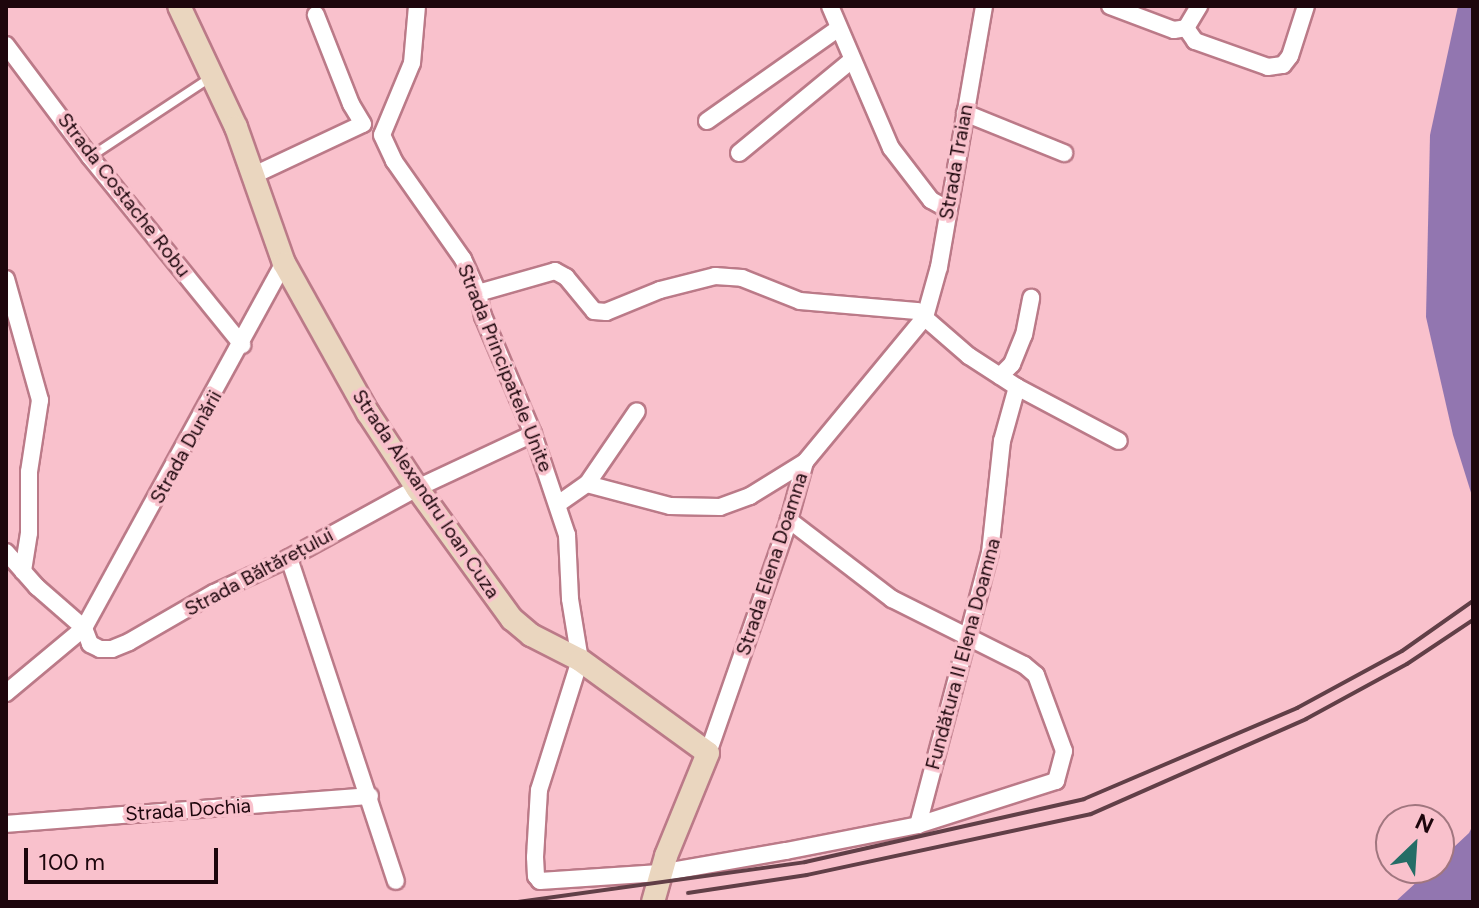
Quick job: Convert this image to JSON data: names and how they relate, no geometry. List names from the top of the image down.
{
  "streets": {
    "street": [
      "Strada Traian",
      "Strada Costache Robu",
      "Strada Principatele Unite",
      "Strada Dunării",
      "Strada Alexandru Ioan Cuza",
      "Strada Elena Doamna",
      "Strada Băltărețului",
      "Fundătura II Elena Doamna",
      "Strada Dochia"
    ]
  },
  "crossings": [
    ["Strada Traian", "Strada Elena Doamna"],
    ["Strada Costache Robu", "Strada Dunării"],
    ["Strada Principatele Unite", "Strada Alexandru Ioan Cuza"],
    ["Strada Principatele Unite", "Strada Băltărețului"],
    ["Strada Dunării", "Strada Alexandru Ioan Cuza"],
    ["Strada Dunării", "Strada Băltărețului"],
    ["Strada Alexandru Ioan Cuza", "Strada Elena Doamna"],
    ["Strada Alexandru Ioan Cuza", "Strada Băltărețului"]
  ],
  "scale_bar": "100 m",
  "north": "top right"
}
